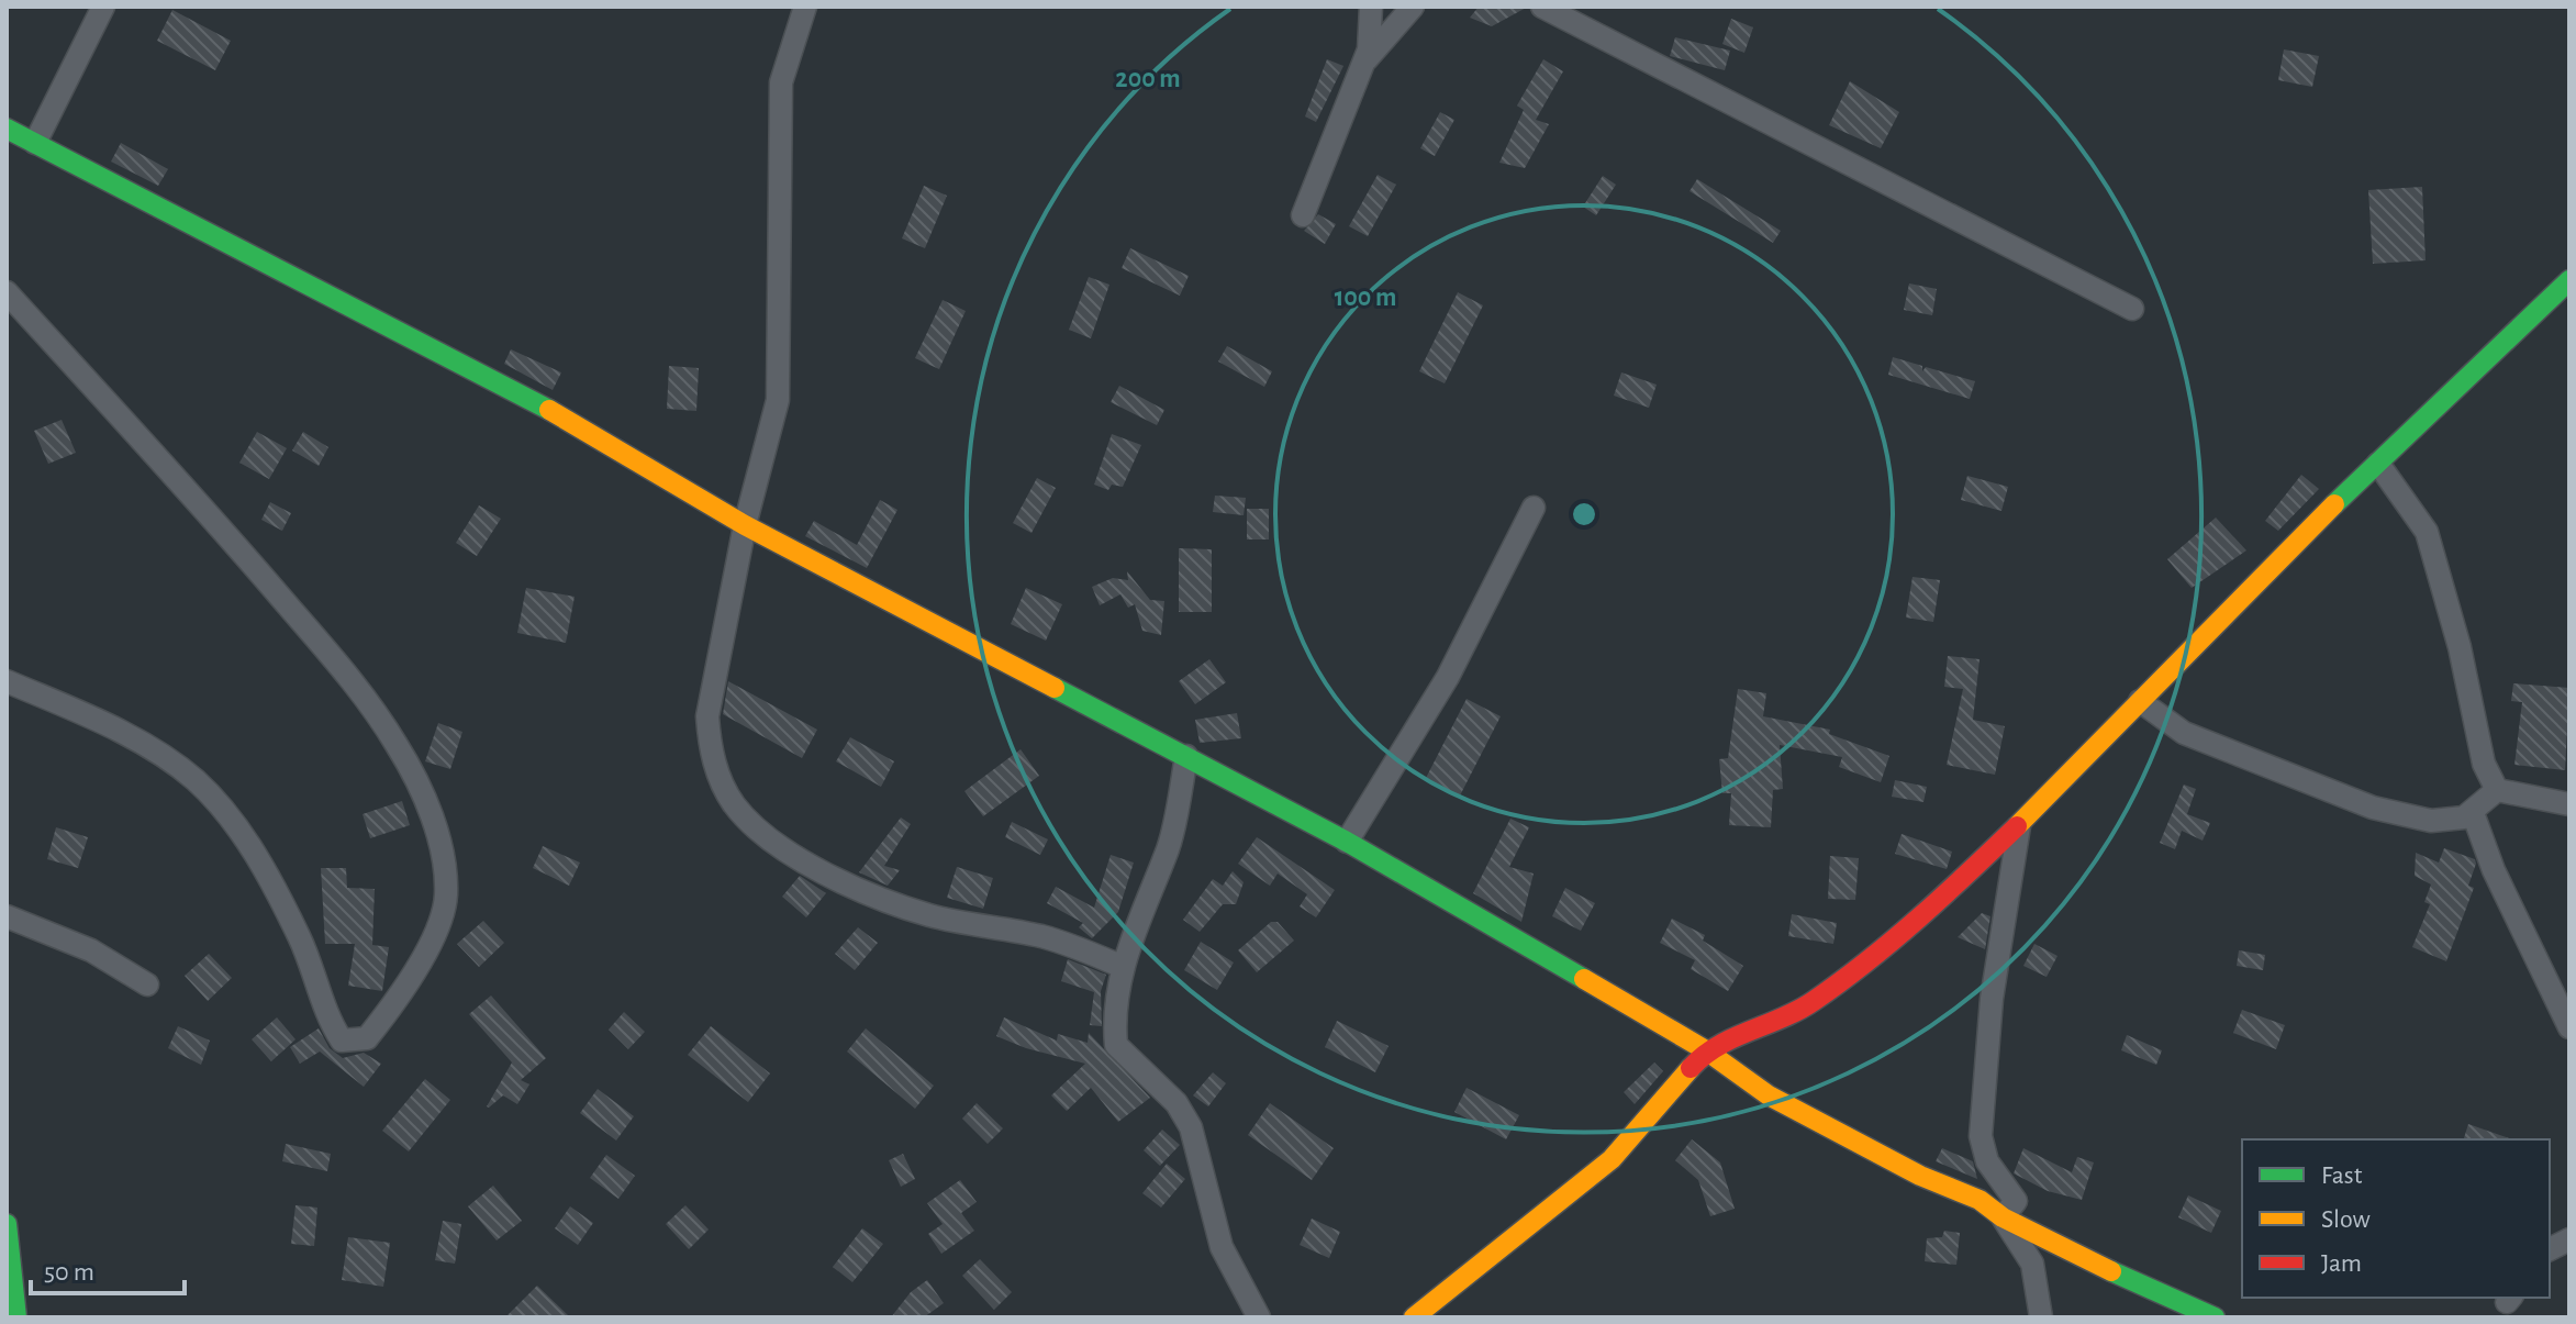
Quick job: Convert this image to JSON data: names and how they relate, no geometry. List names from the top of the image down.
{
  "legend": ["Fast", "Slow", "Jam"],
  "scale_bar": "50 m",
  "rings": ["200 m", "100 m"]
}
